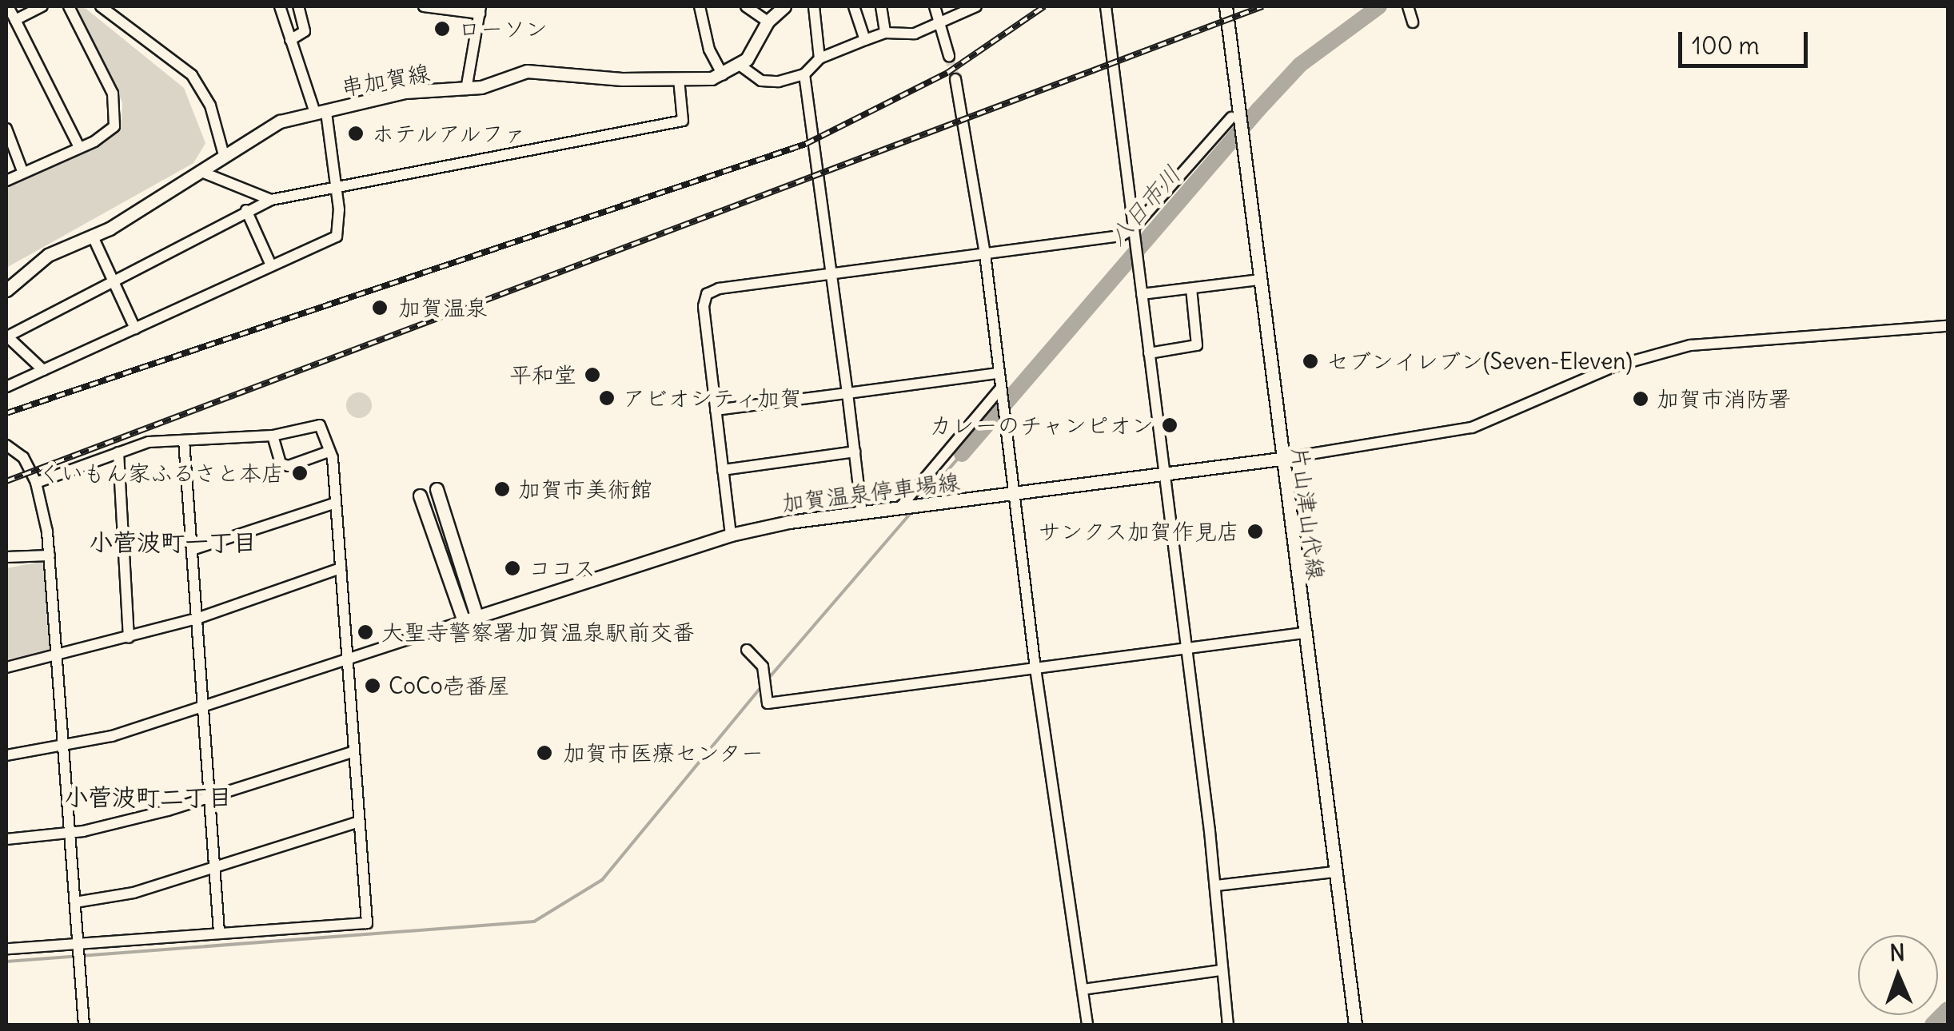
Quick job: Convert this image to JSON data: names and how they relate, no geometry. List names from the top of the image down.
{
  "streets": {
    "main road": ["串加賀線", "加賀温泉停車場線", "片山津山代線"]
  },
  "crossings": [
    ["加賀温泉停車場線", "片山津山代線"]
  ],
  "districts": ["小菅波町一丁目", "小菅波町二丁目"],
  "water": ["八日市川"],
  "places": [
    "ローソン",
    "ホテルアルファ",
    "加賀温泉",
    "セブンイレブン(Seven-Eleven)",
    "平和堂",
    "アビオシティ加賀",
    "加賀市消防署",
    "カレーのチャンピオン",
    "くいもん家ふるさと本店",
    "加賀市美術館",
    "サンクス加賀作見店",
    "ココス",
    "大聖寺警察署加賀温泉駅前交番",
    "CoCo壱番屋",
    "加賀市医療センター"
  ],
  "scale_bar": "100 m",
  "north": "top"
}
